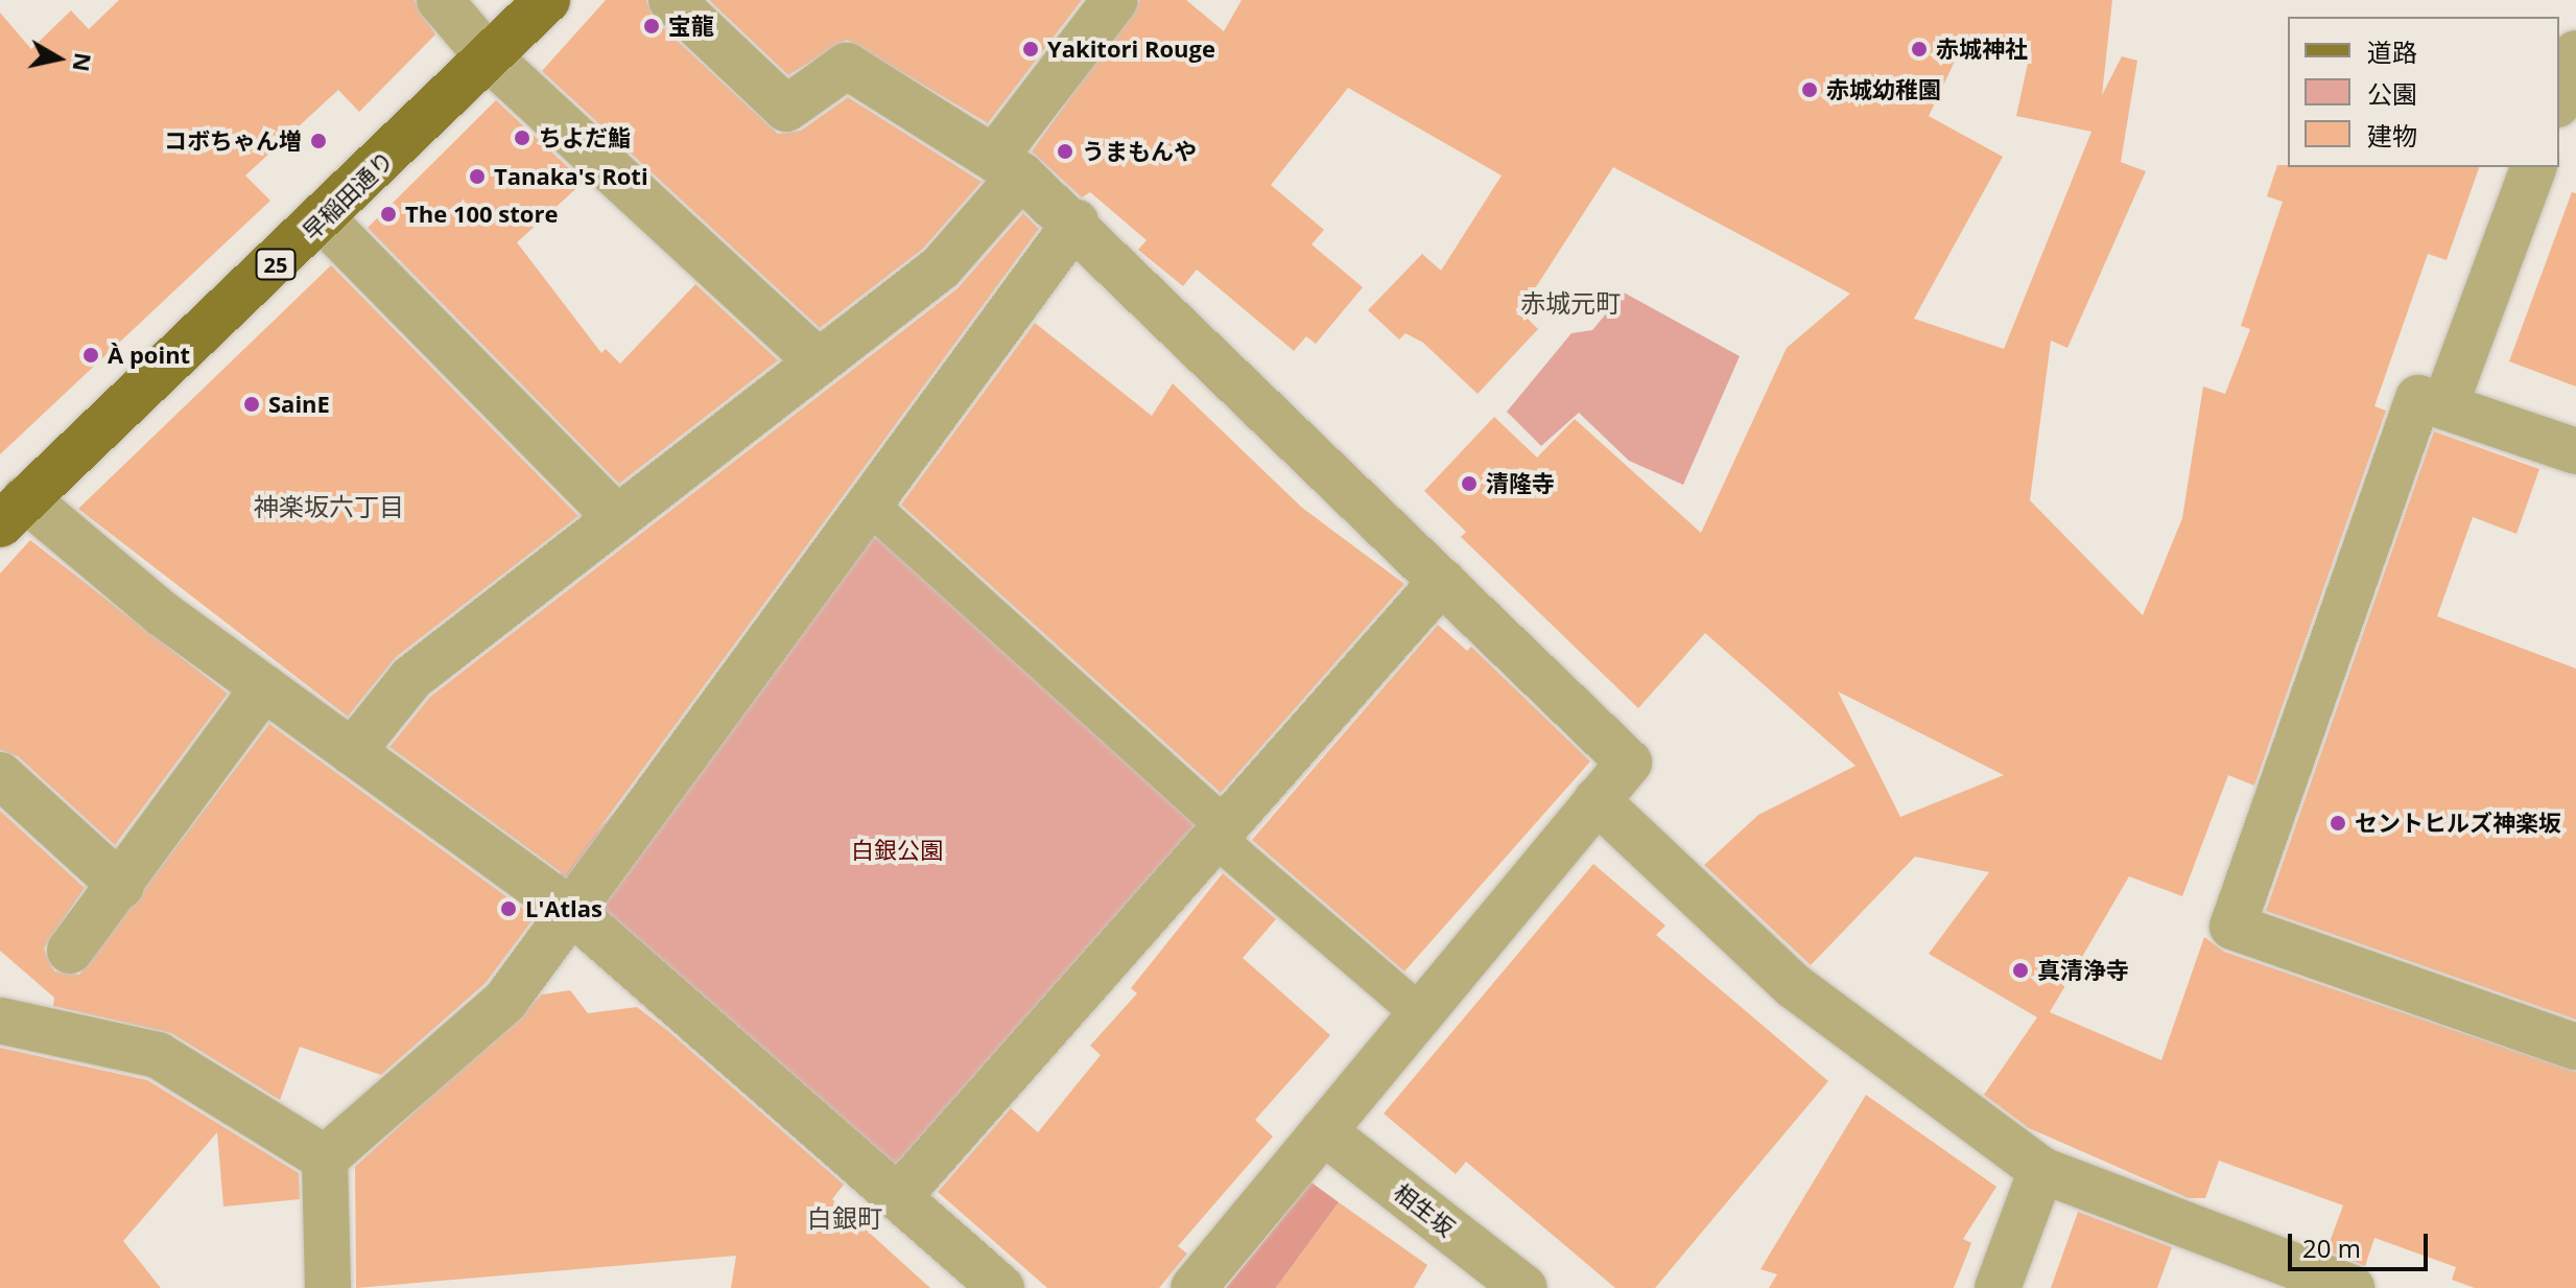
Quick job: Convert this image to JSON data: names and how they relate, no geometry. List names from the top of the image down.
{
  "streets": {
    "main road": ["早稲田通り", "25"],
    "street": ["相生坂"]
  },
  "districts": ["赤城元町", "神楽坂六丁目", "白銀町"],
  "parks": ["白銀公園"],
  "places": [
    "宝龍",
    "Yakitori Rouge",
    "赤城神社",
    "赤城幼稚園",
    "ちよだ鮨",
    "コボちゃん増",
    "うまもんや",
    "Tanaka's Roti",
    "The 100 store",
    "À point",
    "SainE",
    "清隆寺",
    "セントヒルズ神楽坂",
    "L'Atlas",
    "真清浄寺"
  ],
  "legend": ["道路", "公園", "建物"],
  "scale_bar": "20 m",
  "north": "right"
}
